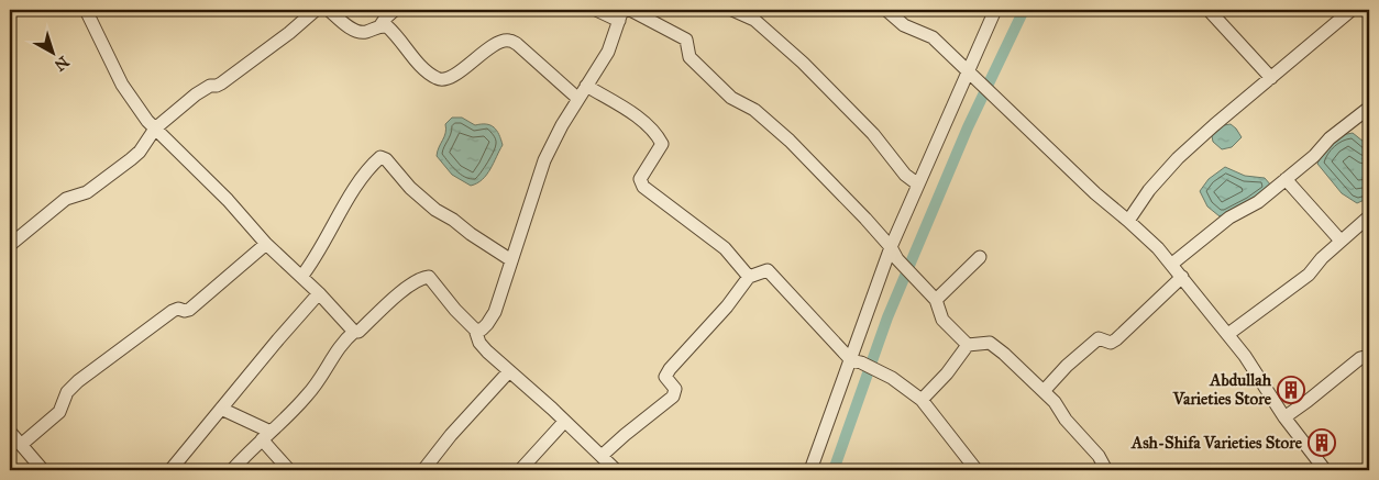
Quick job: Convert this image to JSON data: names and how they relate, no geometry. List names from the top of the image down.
{
  "places": {
    "building": ["Abdullah Varieties Store", "Ash-Shifa Varieties Store"]
  },
  "north": "bottom right"
}
